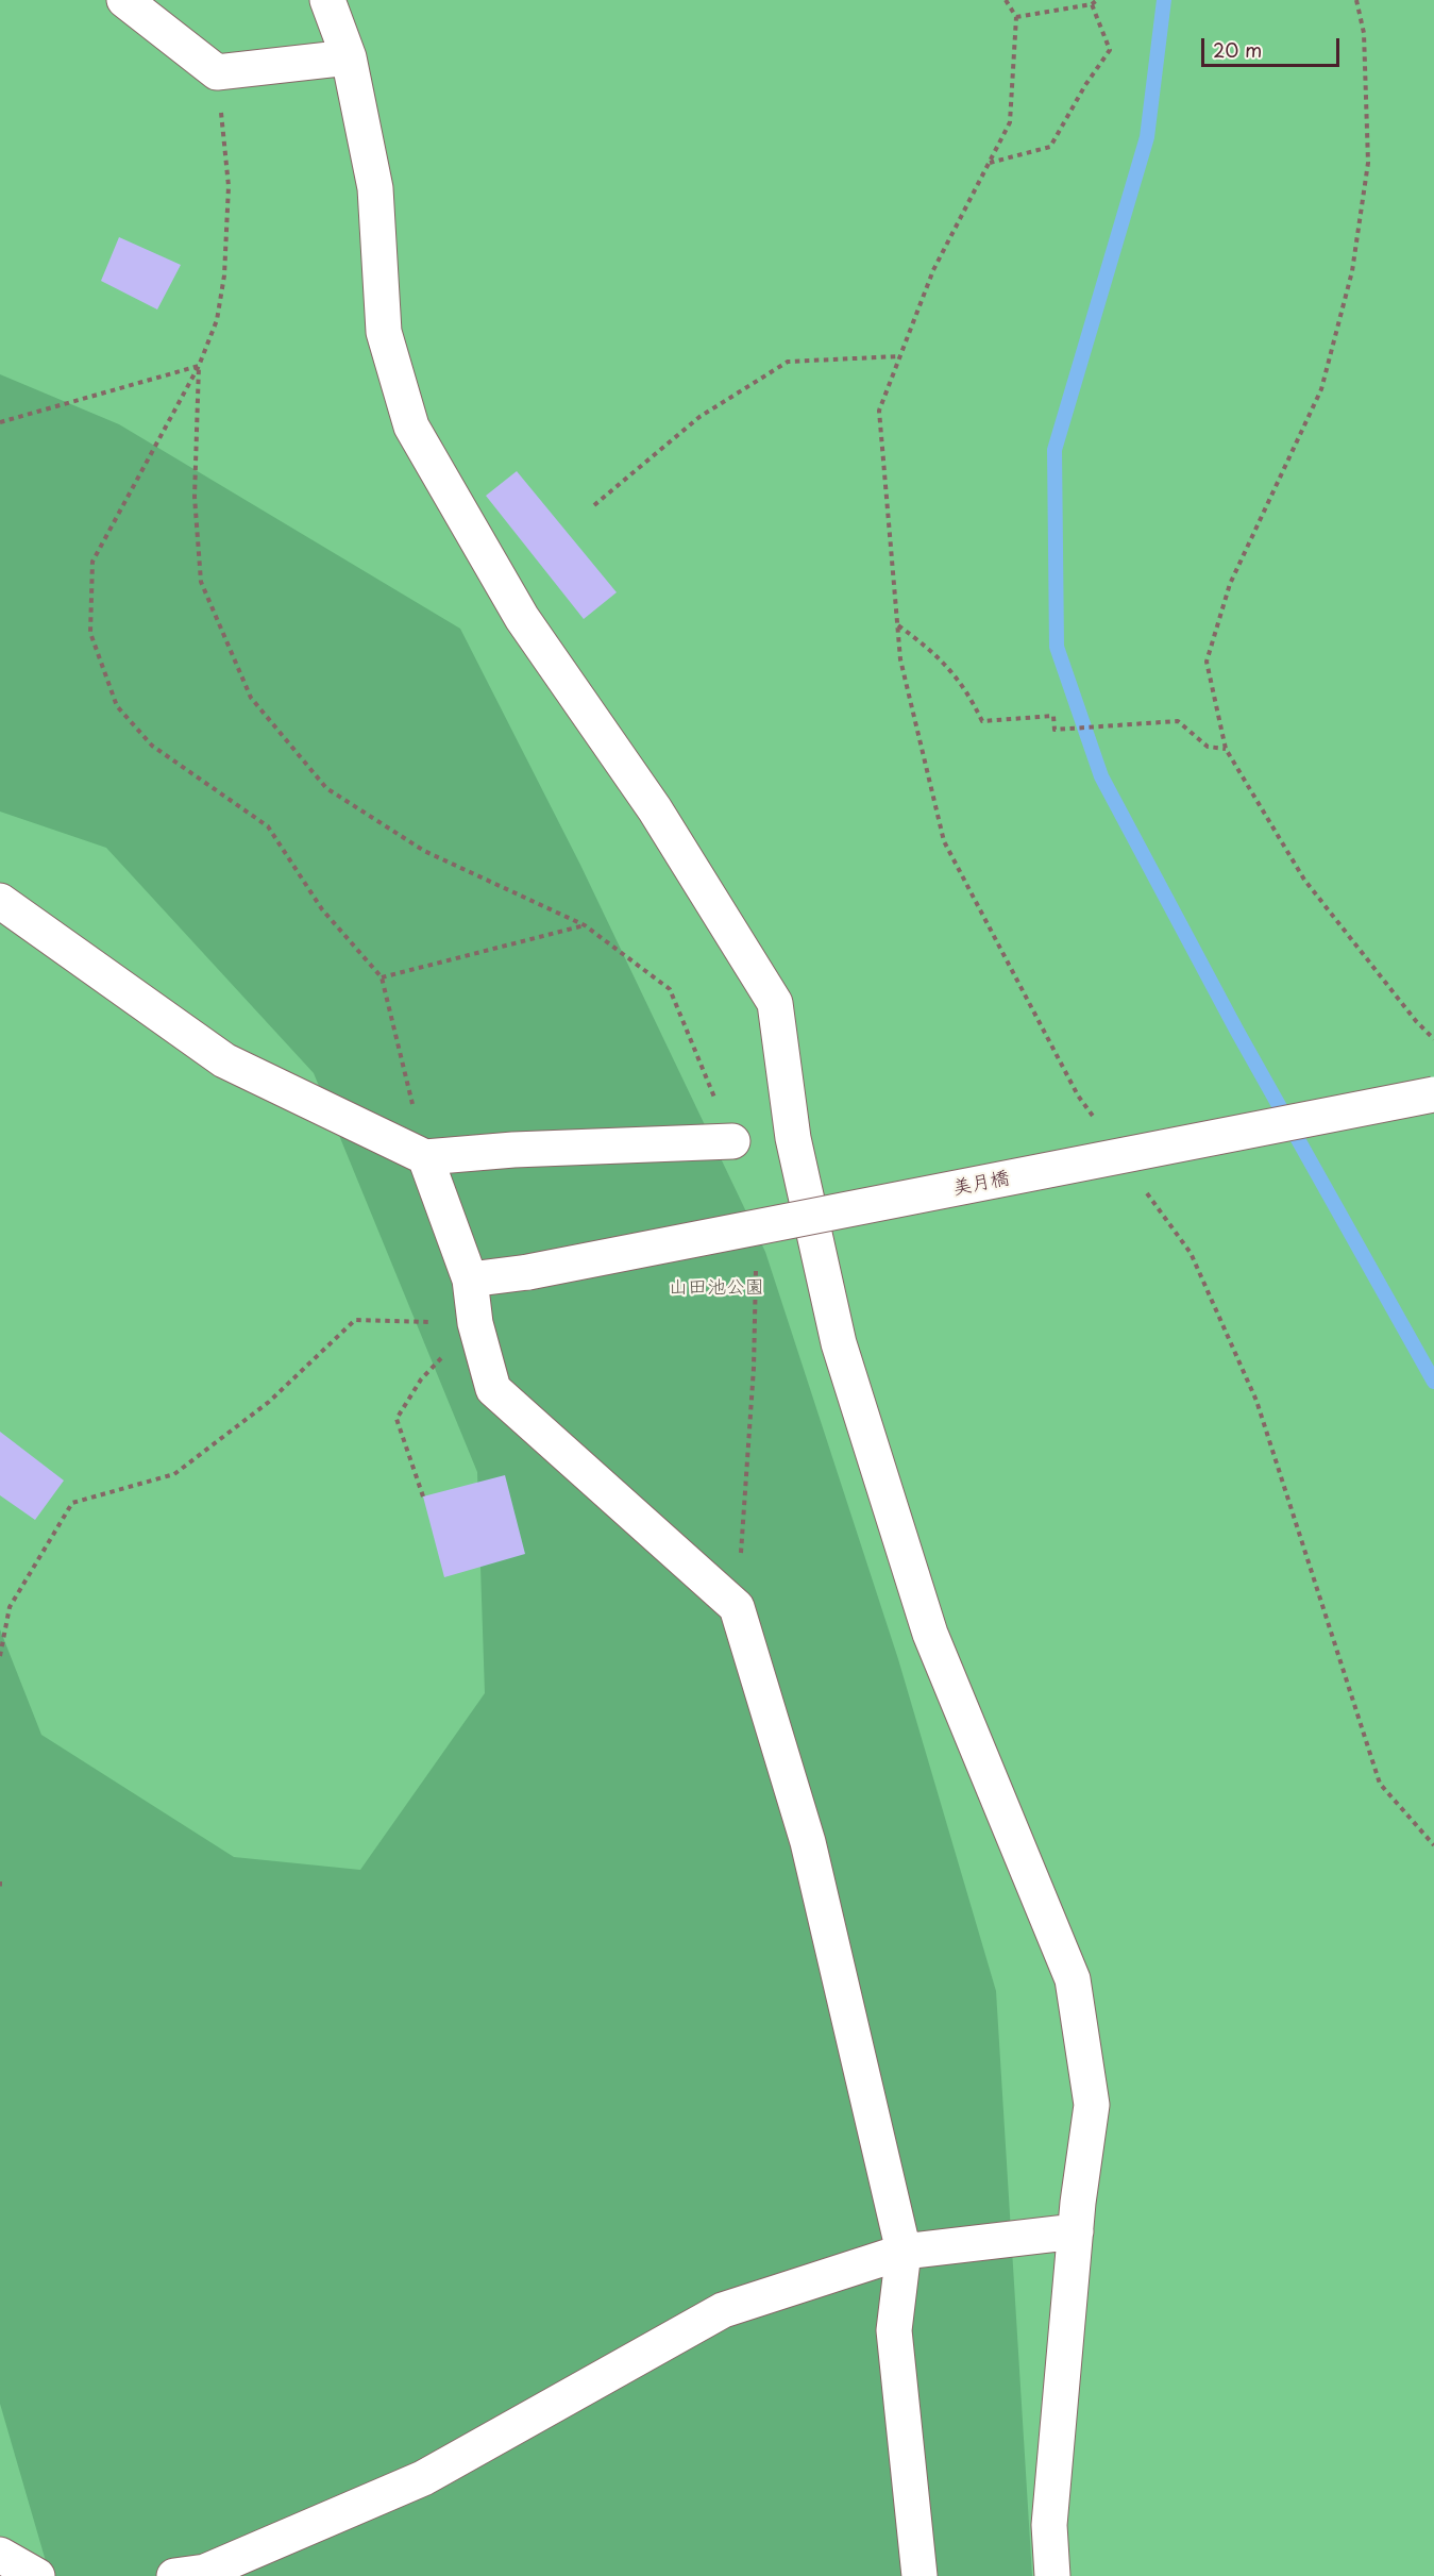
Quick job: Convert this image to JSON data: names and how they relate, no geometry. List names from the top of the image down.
{
  "streets": {
    "street": ["美月橋"]
  },
  "parks": ["山田池公園"],
  "scale_bar": "20 m"
}
